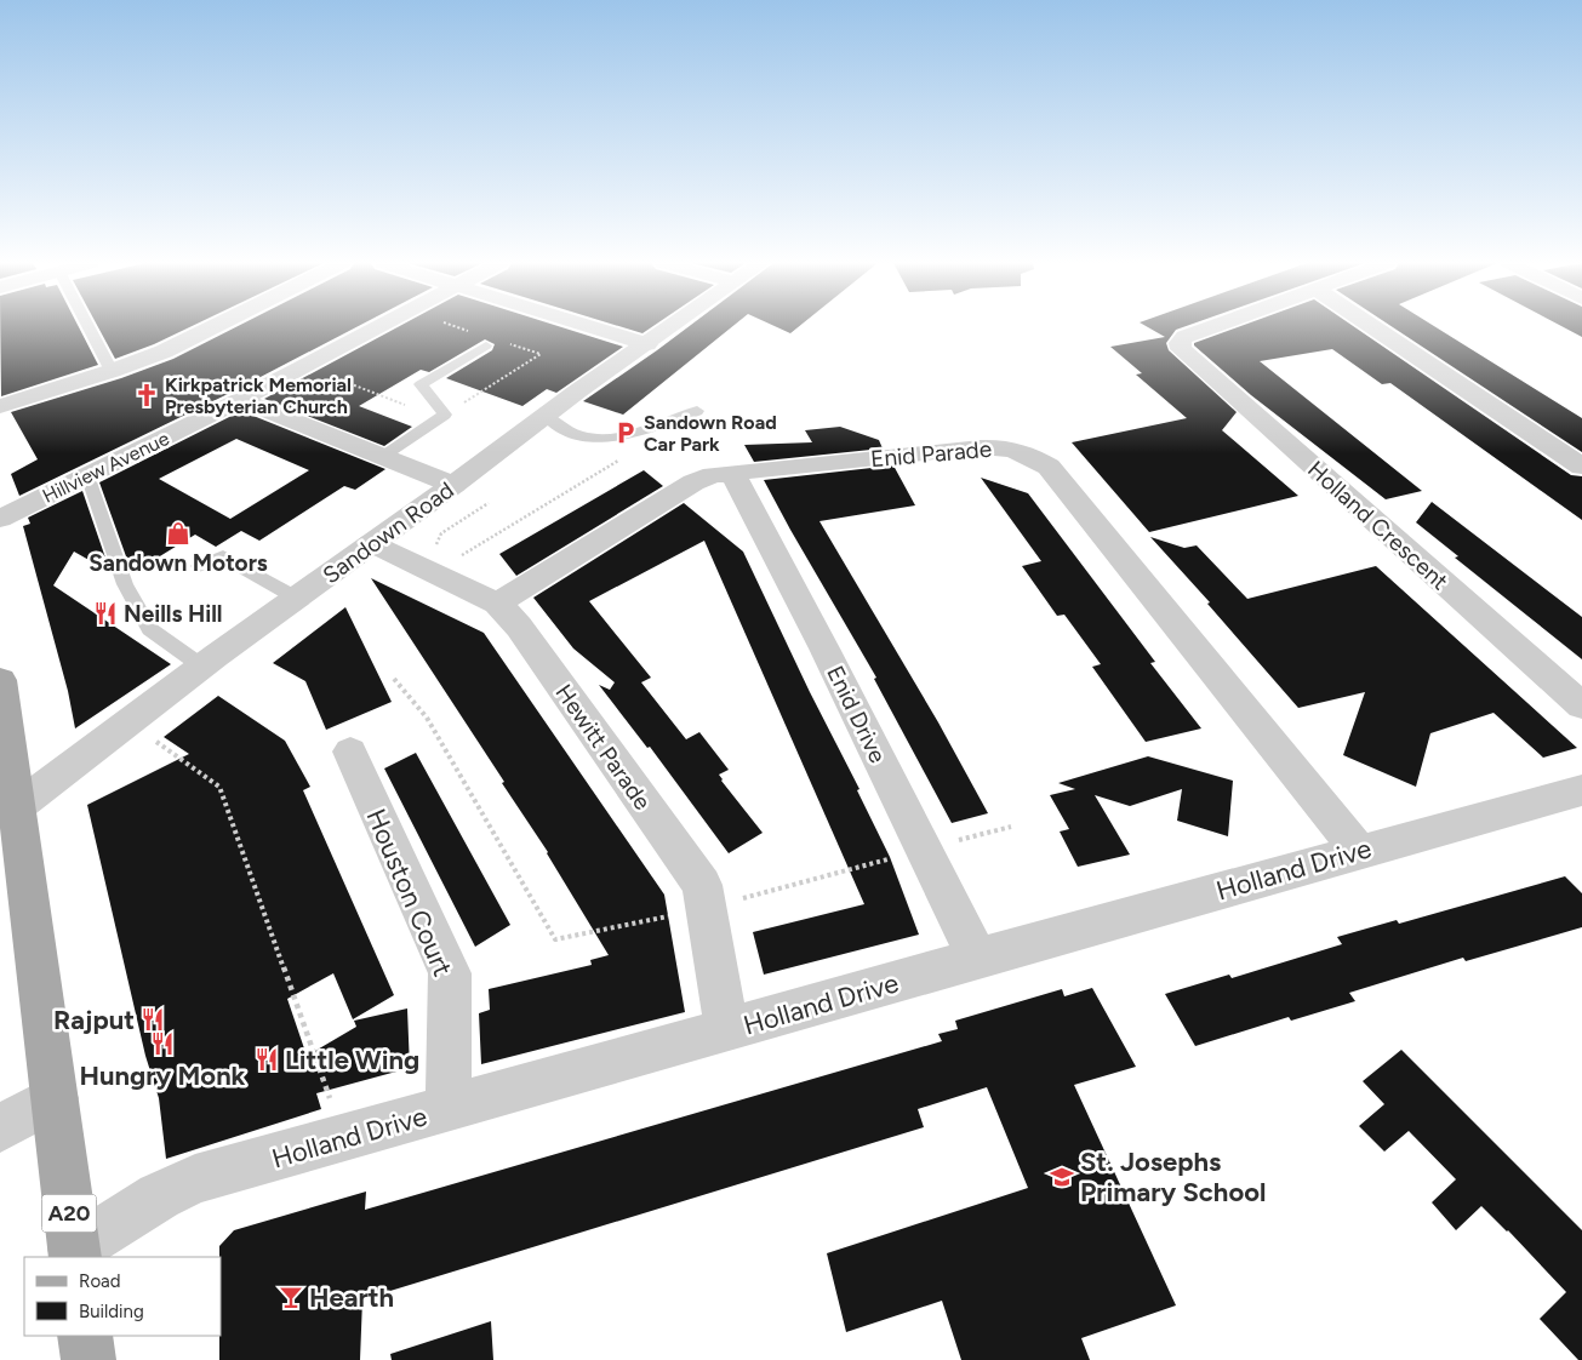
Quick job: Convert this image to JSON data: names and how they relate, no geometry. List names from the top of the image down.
{
  "streets": {
    "main road": ["A20"],
    "street": [
      "Enid Parade",
      "Hillview Avenue",
      "Holland Crescent",
      "Sandown Road",
      "Enid Drive",
      "Hewitt Parade",
      "Holland Drive",
      "Houston Court"
    ]
  },
  "crossings": [
    ["Enid Parade", "Enid Drive"],
    ["Enid Parade", "Hewitt Parade"],
    ["Enid Parade", "Holland Drive"],
    ["Sandown Road", "Hewitt Parade"],
    ["Sandown Road", "A20"],
    ["Enid Drive", "Holland Drive"],
    ["Hewitt Parade", "Holland Drive"],
    ["Holland Drive", "Houston Court"],
    ["Holland Drive", "A20"]
  ],
  "places": {
    "church": ["Kirkpatrick Memorial Presbyterian Church"],
    "parking": ["Sandown Road Car Park"],
    "shop": ["Sandown Motors"],
    "restaurant": [
      "Neills Hill",
      "Rajput",
      "Hungry Monk",
      "Little Wing"
    ],
    "school or university": ["St. Josephs Primary School"],
    "bar": ["Hearth"]
  },
  "legend": ["Road", "Building"]
}
